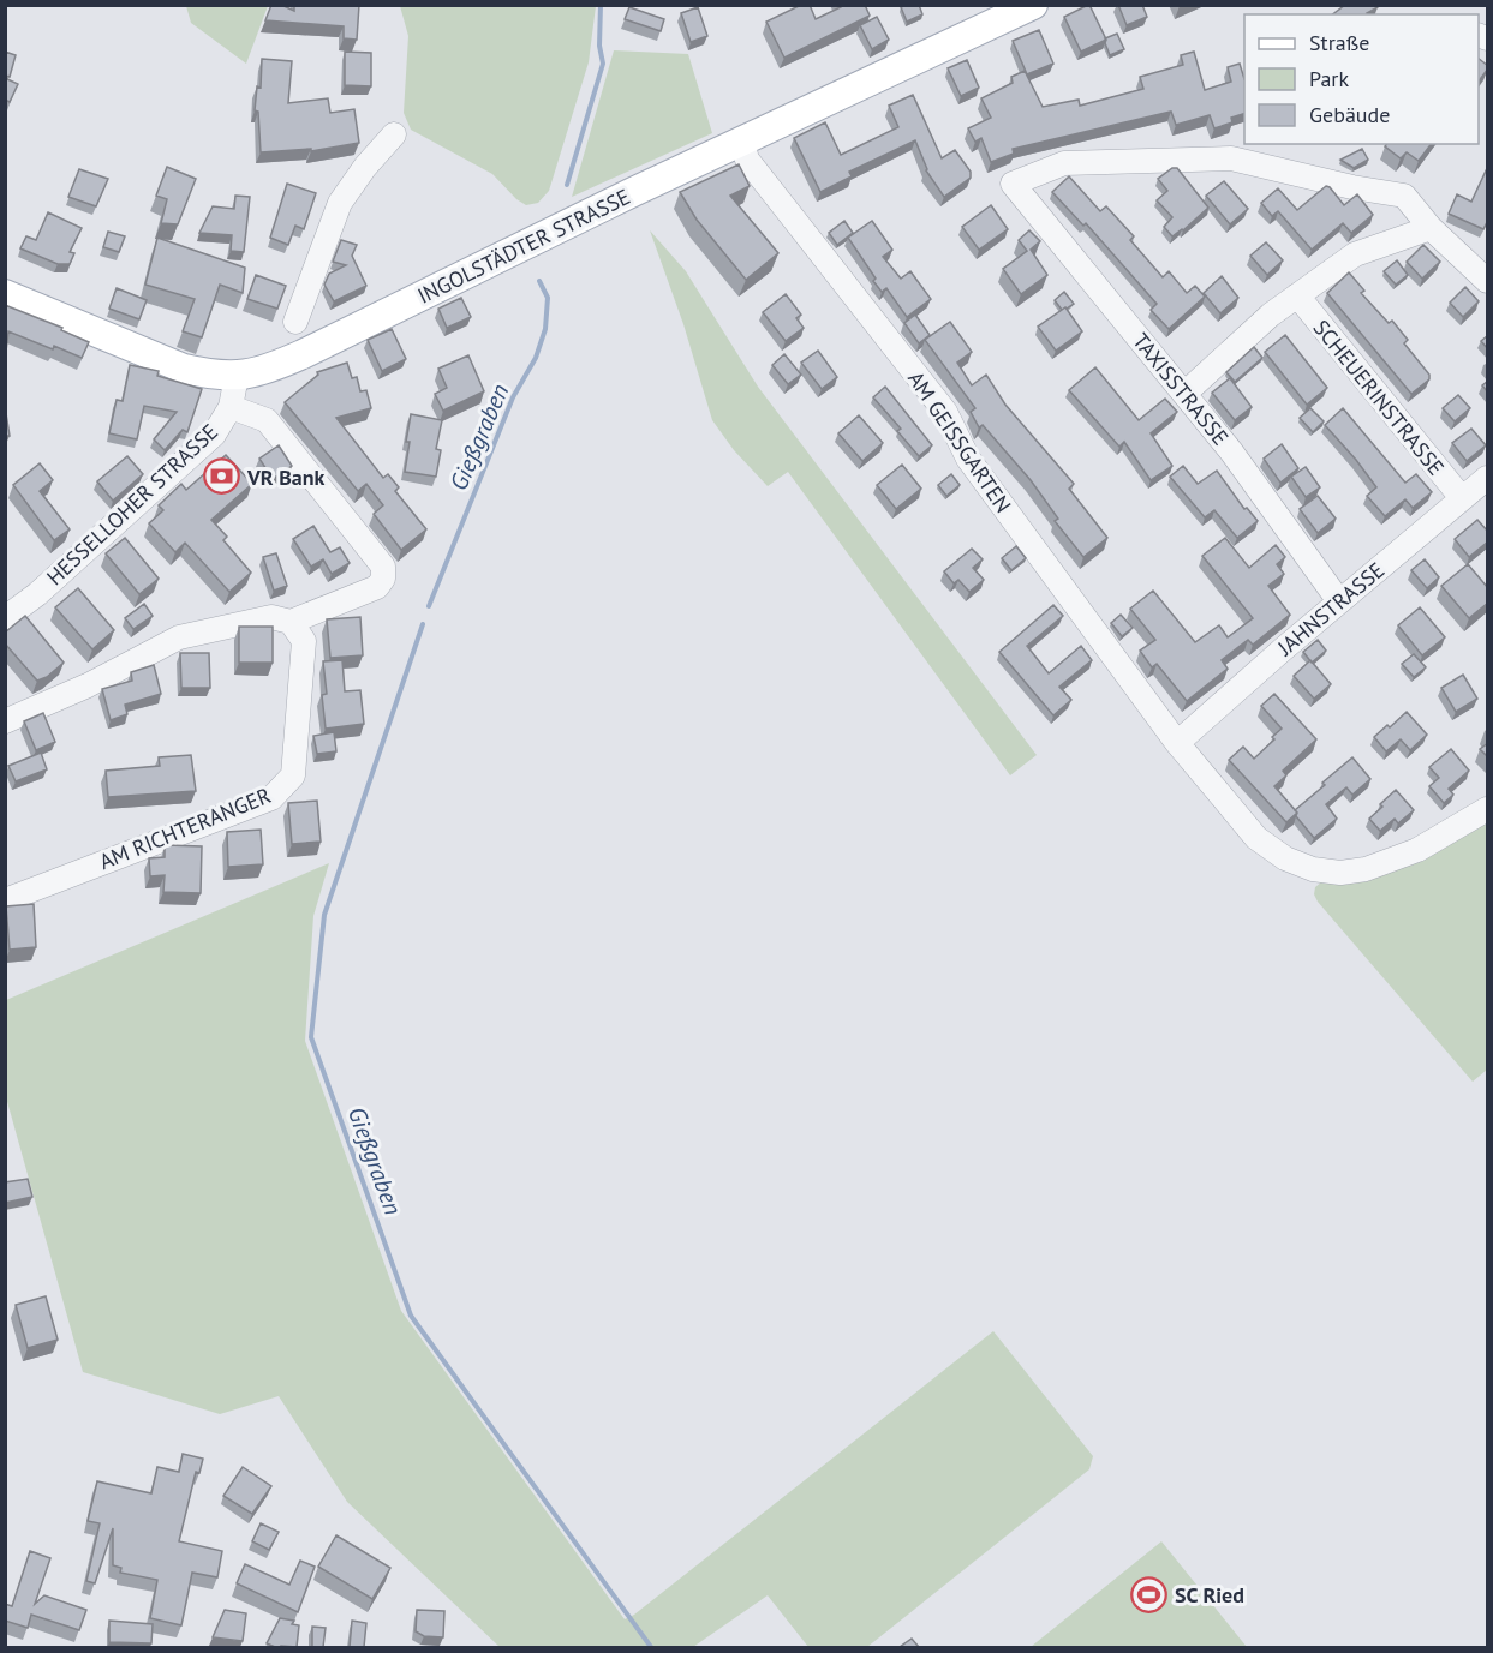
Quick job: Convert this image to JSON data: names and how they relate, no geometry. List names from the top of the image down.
{
  "streets": {
    "main road": ["INGOLSTÄDTER STRASSE"],
    "street": [
      "TAXISSTRASSE",
      "SCHEUERINSTRASSE",
      "AM GEISSGARTEN",
      "HESSELLOHER STRASSE",
      "JAHNSTRASSE",
      "AM RICHTERANGER"
    ]
  },
  "crossings": [
    ["INGOLSTÄDTER STRASSE", "AM GEISSGARTEN"],
    ["INGOLSTÄDTER STRASSE", "HESSELLOHER STRASSE"],
    ["TAXISSTRASSE", "JAHNSTRASSE"],
    ["SCHEUERINSTRASSE", "JAHNSTRASSE"],
    ["AM GEISSGARTEN", "JAHNSTRASSE"]
  ],
  "water": ["Gießgraben"],
  "places": {
    "bank": ["VR Bank"],
    "sports": ["SC Ried"]
  },
  "legend": ["Straße", "Park", "Gebäude"]
}
